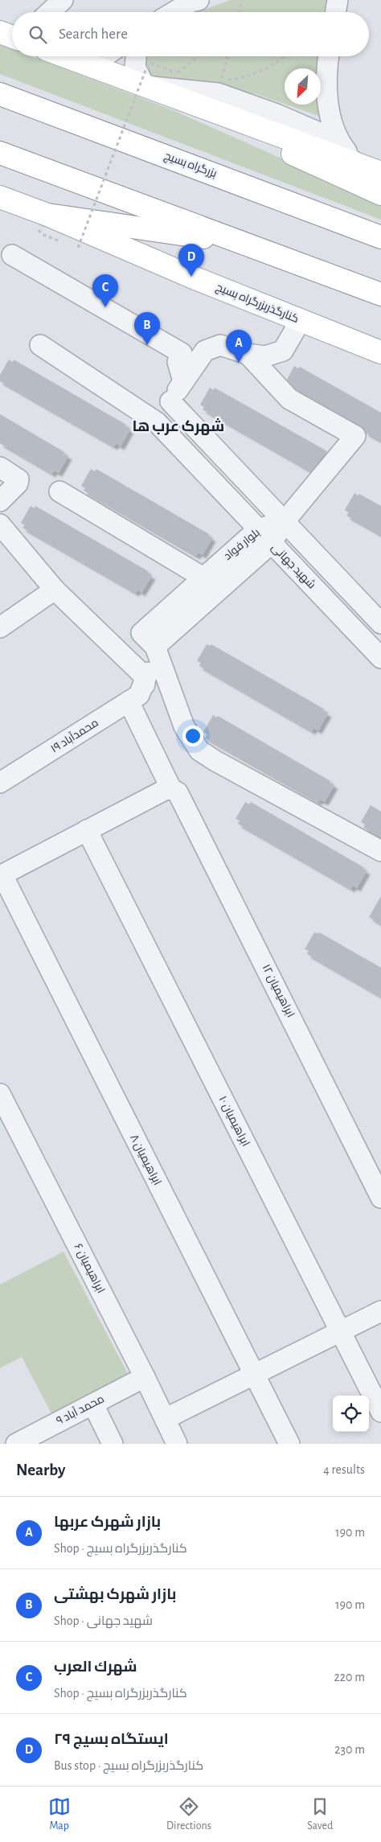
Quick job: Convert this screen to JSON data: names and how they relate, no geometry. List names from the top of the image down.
{
  "streets": {
    "main road": ["بزرگراه بسیج", "کنارگذربزرگراه بسیج"],
    "street": [
      "بلوار فواد",
      "شهید جهانی",
      "محمدآباد ۱۹",
      "ابراهیمیان ۱۲",
      "ابراهیمیان ۱۰",
      "ابراهیمیان ۸",
      "ابراهیمیان ۶",
      "محمد آباد ۹"
    ]
  },
  "crossings": [
    ["بلوار فواد", "شهید جهانی"],
    ["محمدآباد ۱۹", "ابراهیمیان ۱۲"],
    ["ابراهیمیان ۶", "محمد آباد ۹"]
  ],
  "districts": ["شهرک عرب ها"],
  "north": "bottom left",
  "page": {
    "search": "Search here",
    "pins": [
      "D",
      "C",
      "B",
      "A"
    ],
    "heading": ["Nearby", "4 results"],
    "list": [
      {
        "mark": "A",
        "name": "بازار شهرک عربها",
        "note": "Shop · کنارگذربزرگراه بسیج",
        "value": "190 m"
      },
      {
        "mark": "B",
        "name": "بازار شهرک بهشتی",
        "note": "Shop · شهید جهانی",
        "value": "190 m"
      },
      {
        "mark": "C",
        "name": "شهرك العرب",
        "note": "Shop · کنارگذربزرگراه بسیج",
        "value": "220 m"
      },
      {
        "mark": "D",
        "name": "ایستگاه بسیج ۲۹",
        "note": "Bus stop · کنارگذربزرگراه بسیج",
        "value": "230 m"
      }
    ],
    "nav": ["Map", "Directions", "Saved"]
  }
}
